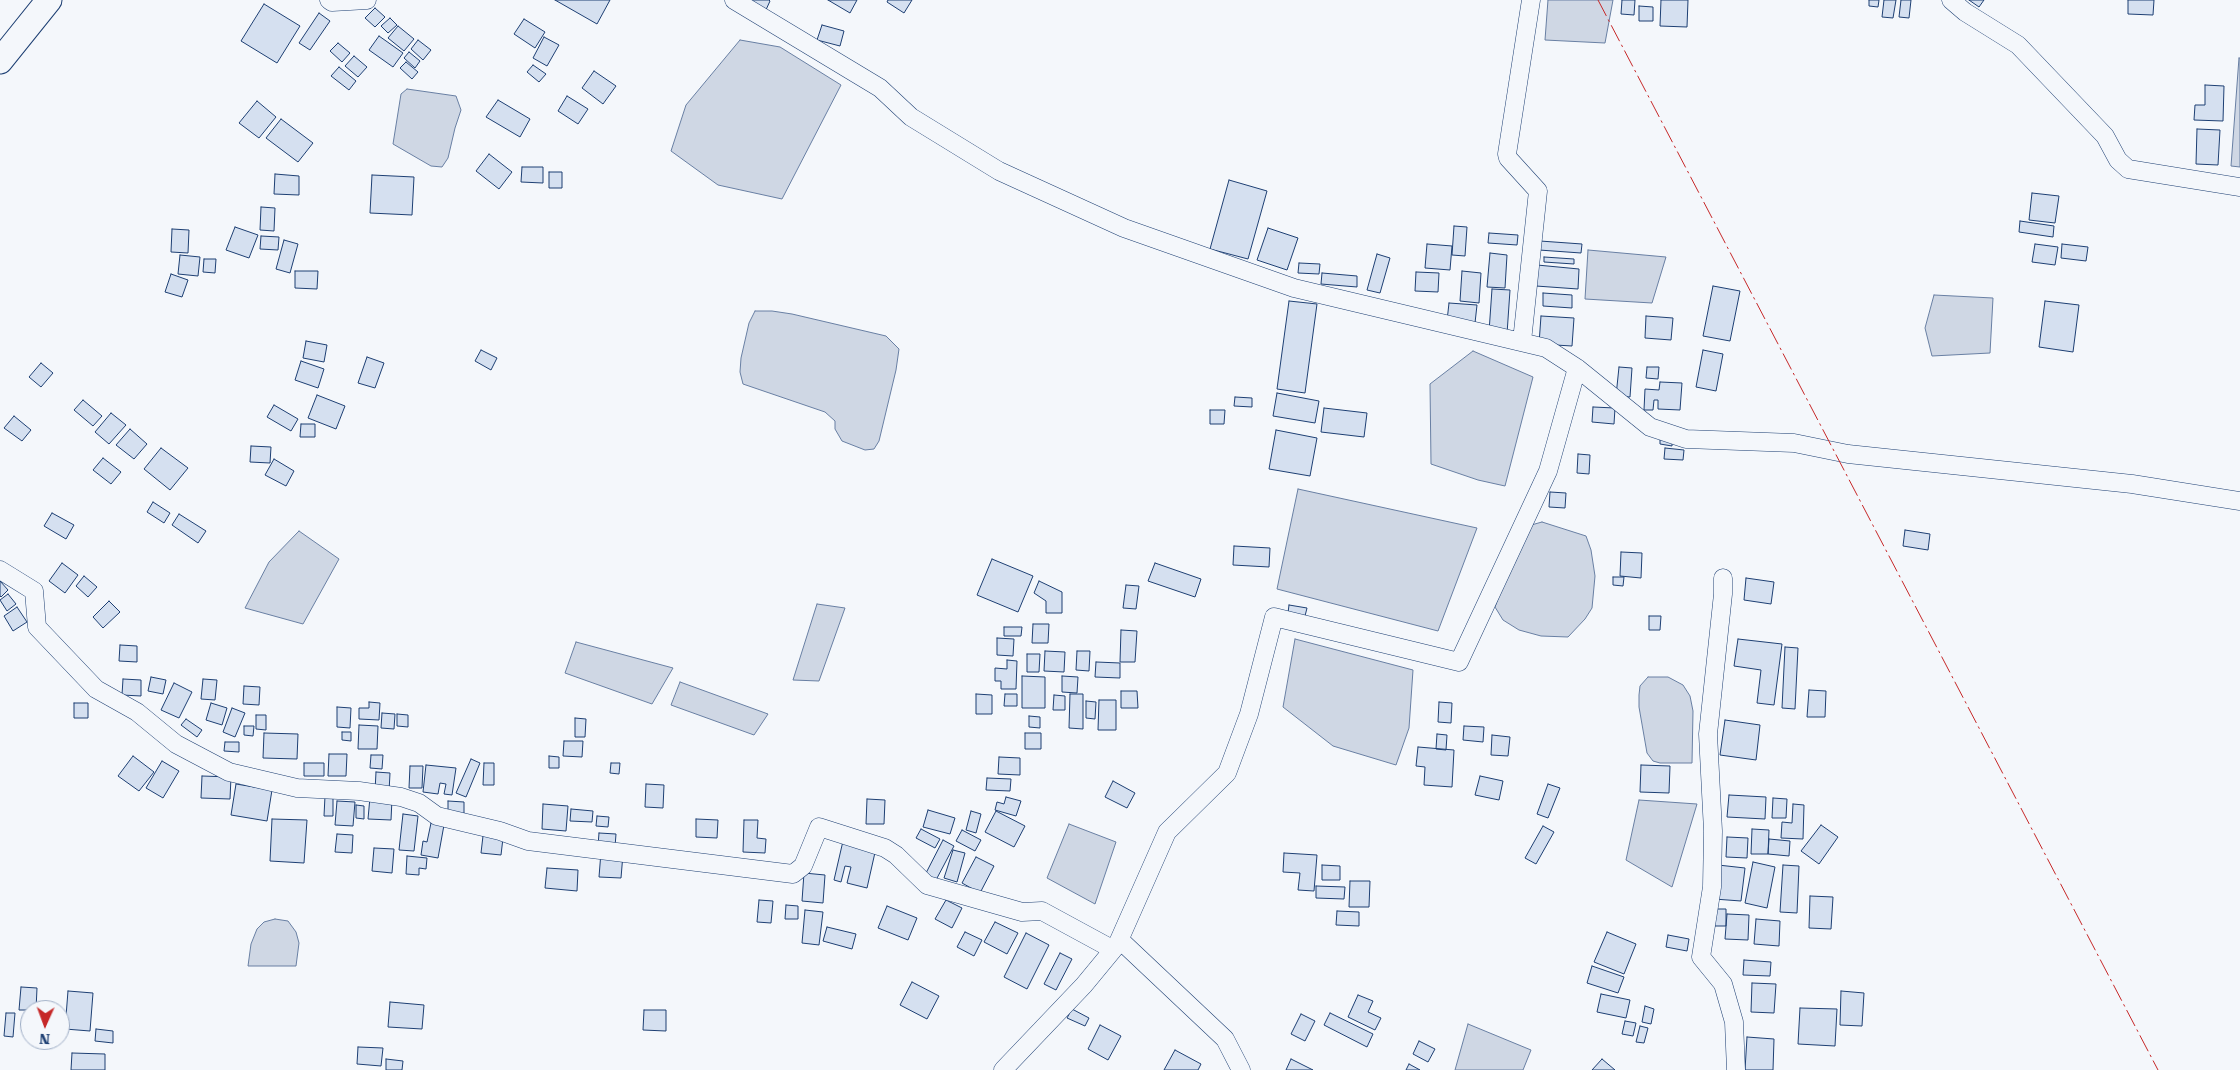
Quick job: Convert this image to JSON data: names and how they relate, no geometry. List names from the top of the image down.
{
  "north": "bottom"
}
